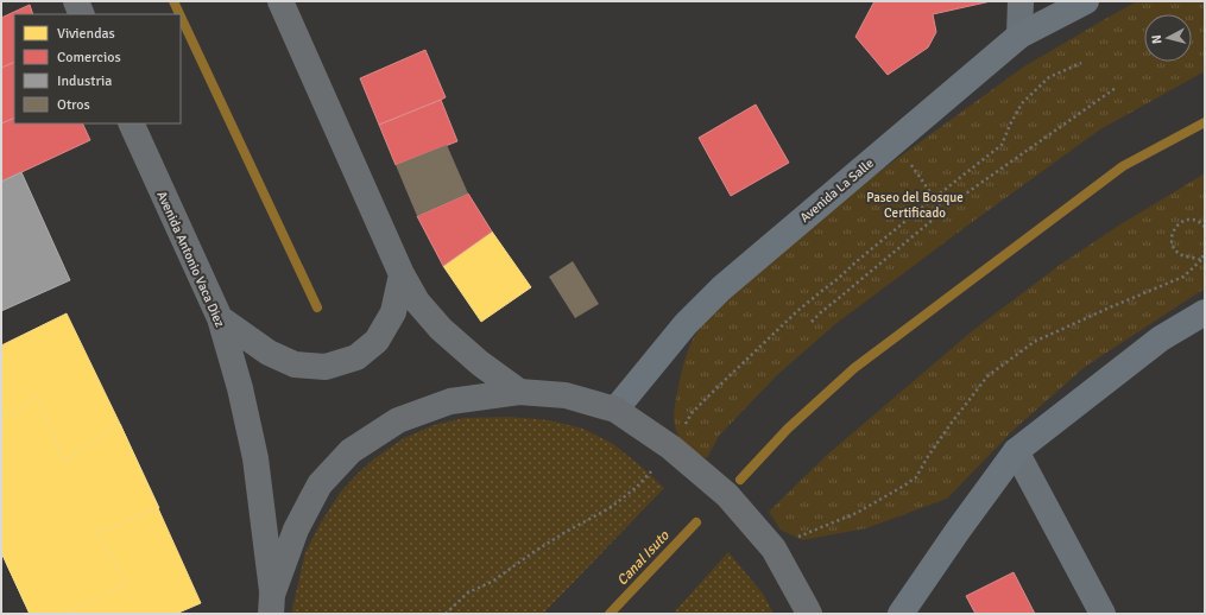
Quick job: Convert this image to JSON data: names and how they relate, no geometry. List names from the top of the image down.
{
  "streets": {
    "highway": ["Avenida Antonio Vaca Diez"],
    "main road": ["Avenida La Salle"]
  },
  "water": ["Canal Isuto"],
  "parks": ["Paseo del Bosque Certificado"],
  "legend": [
    "Viviendas",
    "Comercios",
    "Industria",
    "Otros"
  ],
  "north": "left"
}
